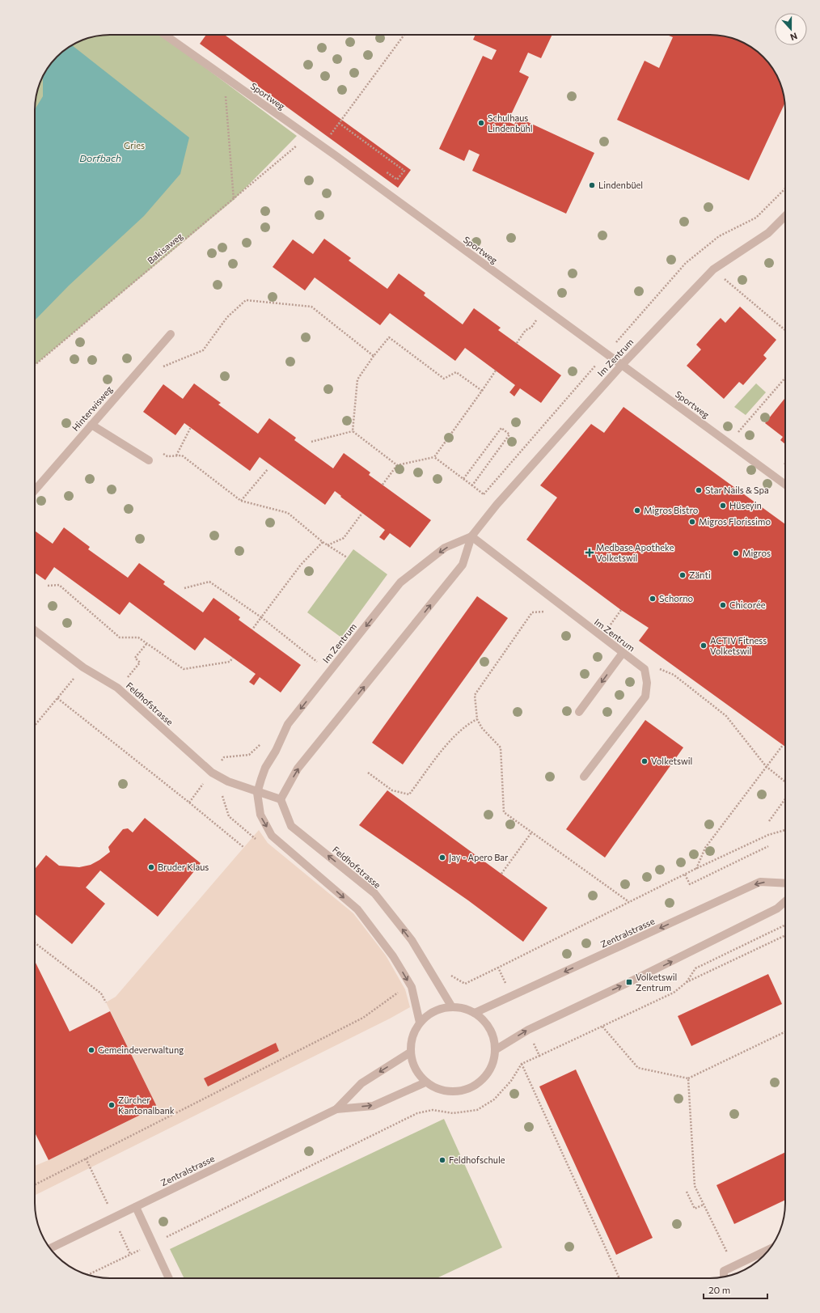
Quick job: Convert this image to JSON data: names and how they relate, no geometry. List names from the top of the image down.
{
  "streets": {
    "street": [
      "Sportweg",
      "Im Zentrum",
      "Hinterwisweg",
      "Feldhofstrasse",
      "Zentralstrasse"
    ],
    "path": ["Bakisaweg"]
  },
  "crossings": [
    ["Sportweg", "Bakisaweg"],
    ["Sportweg", "Im Zentrum"],
    ["Im Zentrum", "Feldhofstrasse"],
    ["Feldhofstrasse", "Zentralstrasse"]
  ],
  "water": ["Dorfbach"],
  "parks": ["Gries"],
  "places": {
    "other": [
      "Schulhaus Lindenbühl",
      "Lindenbüel",
      "Star Nails & Spa",
      "Hüseyin",
      "Migros Bistro",
      "Migros Florissimo",
      "Migros",
      "Zänti",
      "Schorno",
      "Chicorée",
      "ACTIV Fitness Volketswil",
      "Volketswil",
      "Jay - Apero Bar",
      "Bruder Klaus",
      "Gemeindeverwaltung",
      "Zürcher Kantonalbank",
      "Feldhofschule"
    ],
    "health": ["Medbase Apotheke Volketswil"],
    "transit": ["Volketswil Zentrum"]
  },
  "scale_bar": "20 m",
  "north": "bottom"
}
